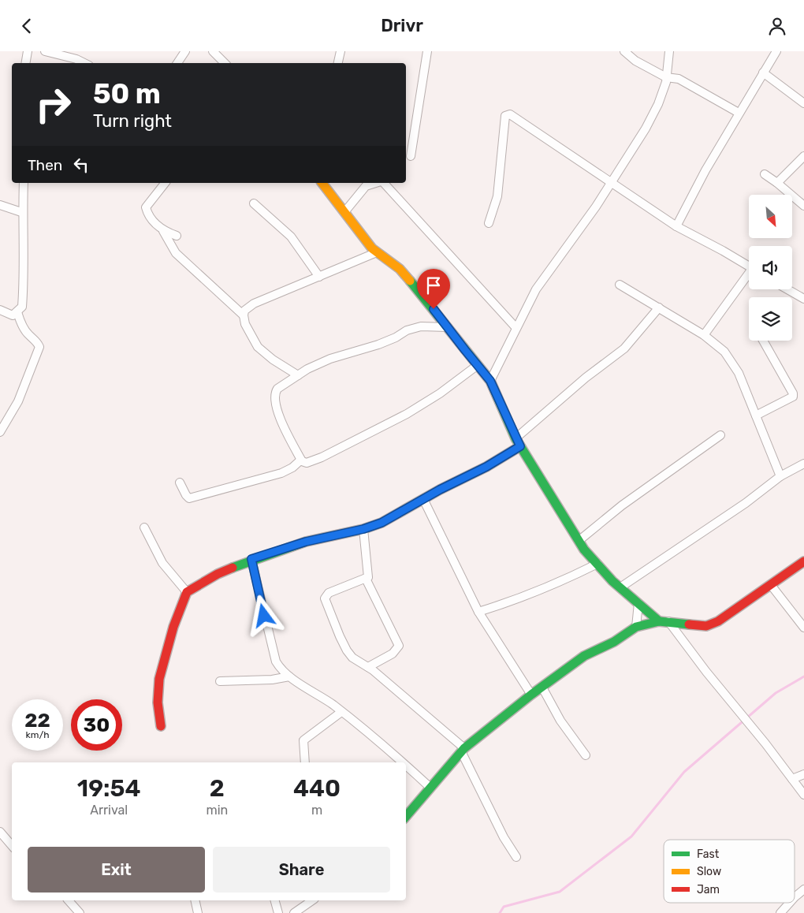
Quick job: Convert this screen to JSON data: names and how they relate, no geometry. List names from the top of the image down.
{
  "legend": ["Fast", "Slow", "Jam"],
  "north": "bottom right",
  "page": {
    "header": "Drivr",
    "turn": ["50 m", "Turn right"],
    "then": "Then",
    "speed": "22 km/h",
    "limit": "30",
    "eta": [
      "19:54",
      "Arrival",
      "2",
      "min",
      "440",
      "m"
    ],
    "buttons": ["Exit", "Share"]
  }
}
